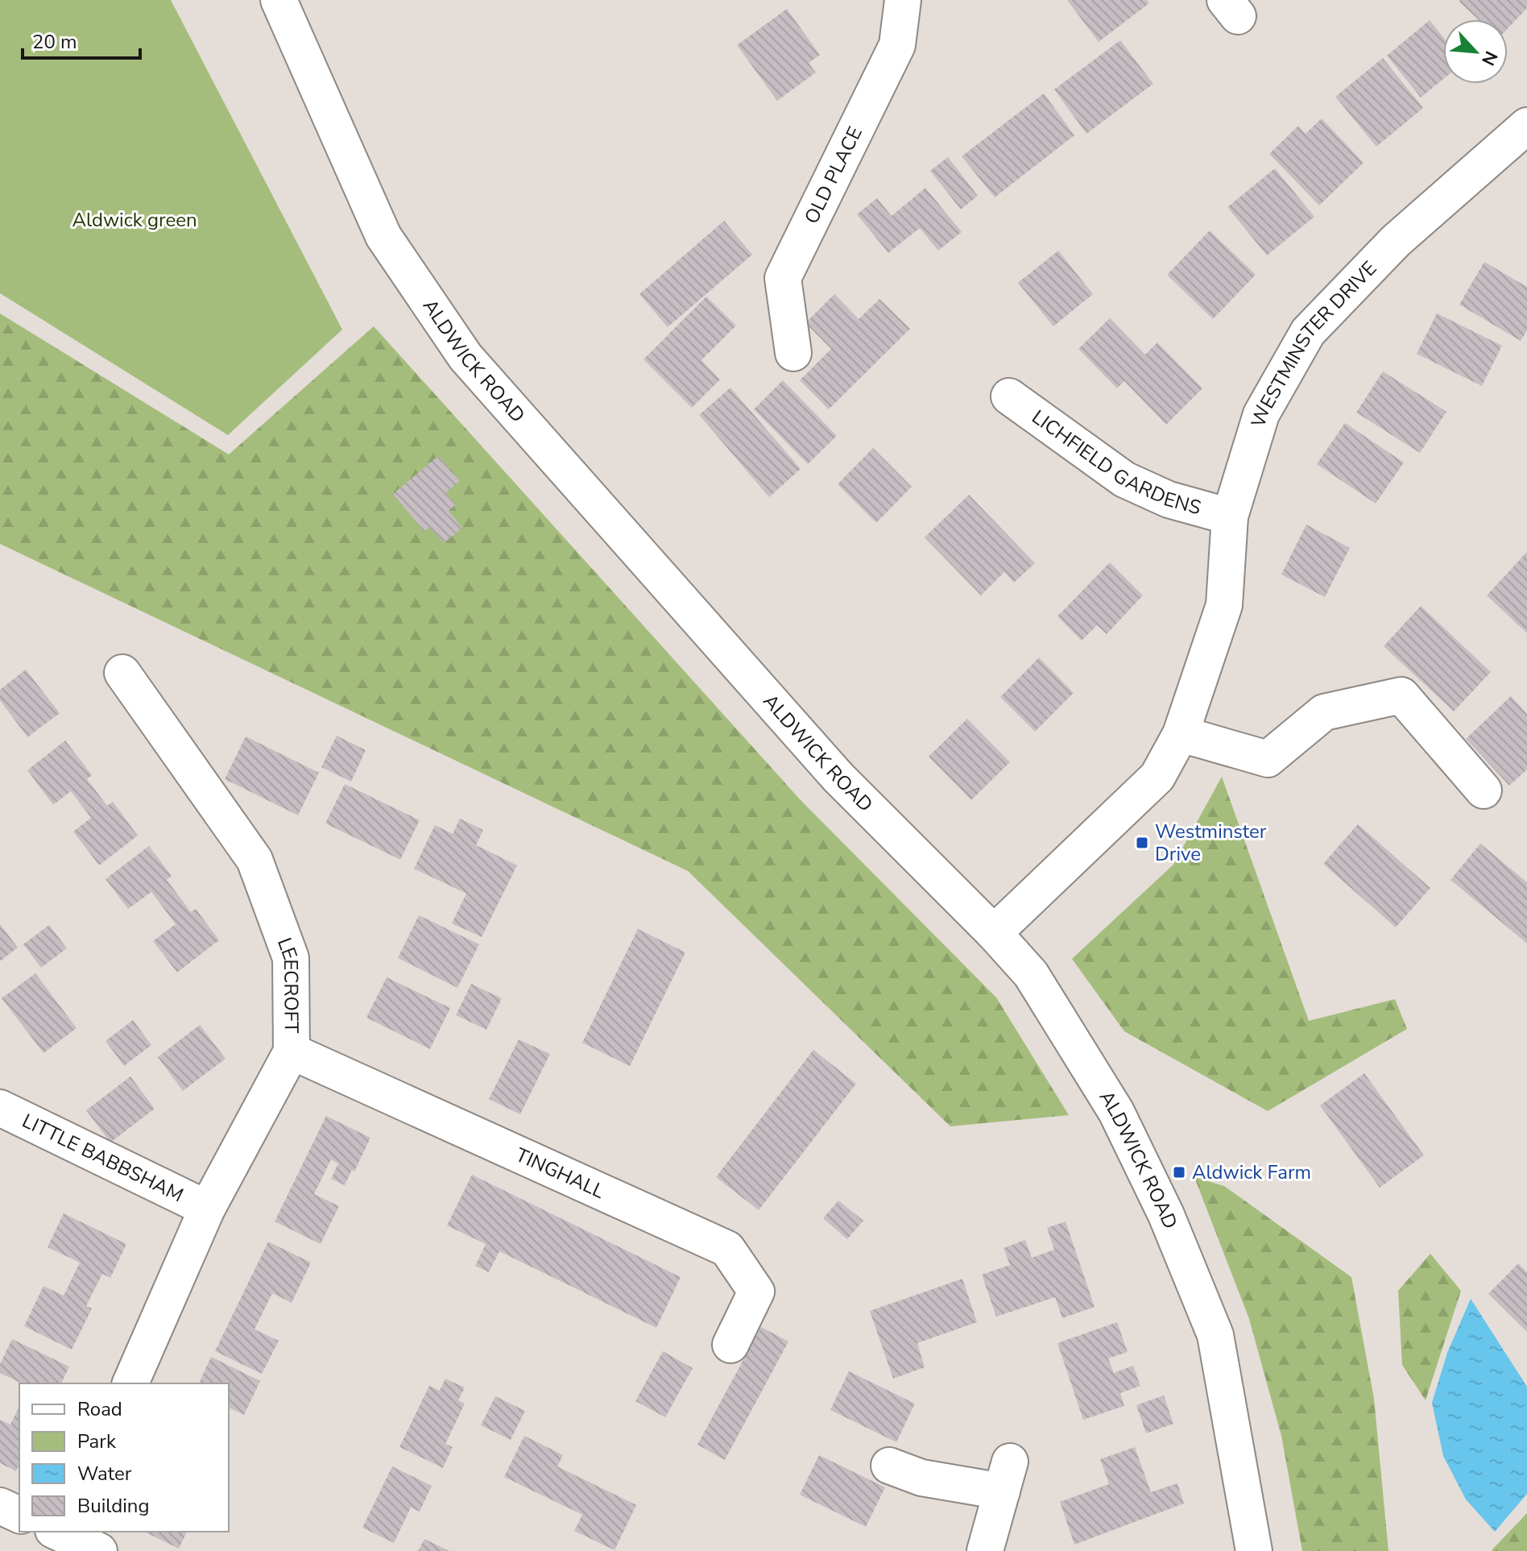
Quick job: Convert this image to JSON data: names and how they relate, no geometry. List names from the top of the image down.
{
  "streets": {
    "street": [
      "OLD PLACE",
      "WESTMINSTER DRIVE",
      "ALDWICK ROAD",
      "LICHFIELD GARDENS",
      "LEECROFT",
      "LITTLE BABBSHAM",
      "TINGHALL"
    ]
  },
  "crossings": [
    ["WESTMINSTER DRIVE", "ALDWICK ROAD"],
    ["WESTMINSTER DRIVE", "LICHFIELD GARDENS"],
    ["LEECROFT", "LITTLE BABBSHAM"],
    ["LEECROFT", "TINGHALL"]
  ],
  "parks": ["Aldwick green"],
  "places": {
    "transit": ["Westminster Drive", "Aldwick Farm"]
  },
  "legend": [
    "Road",
    "Park",
    "Water",
    "Building"
  ],
  "scale_bar": "20 m",
  "north": "bottom right"
}
